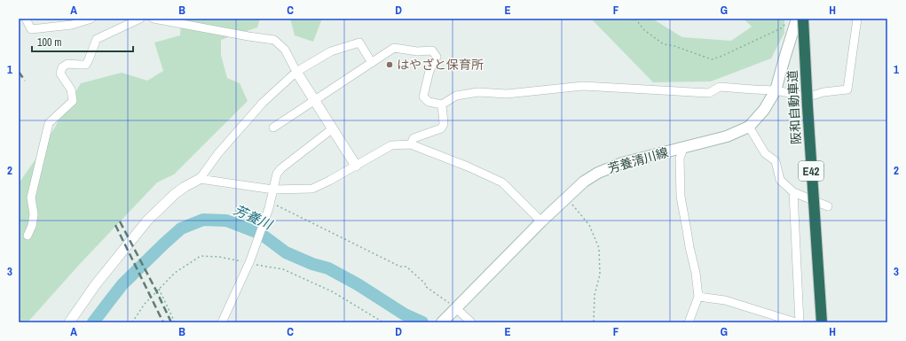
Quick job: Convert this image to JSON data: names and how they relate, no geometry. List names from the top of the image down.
{
  "streets": {
    "highway": ["阪和自動車道", "E42"],
    "main road": ["芳養清川線"]
  },
  "water": ["芳養川"],
  "places": ["はやざと保育所"],
  "scale_bar": "100 m",
  "grid": {
    "columns": [
      "A",
      "B",
      "C",
      "D",
      "E",
      "F",
      "G",
      "H"
    ],
    "rows": ["1", "2", "3"]
  }
}
